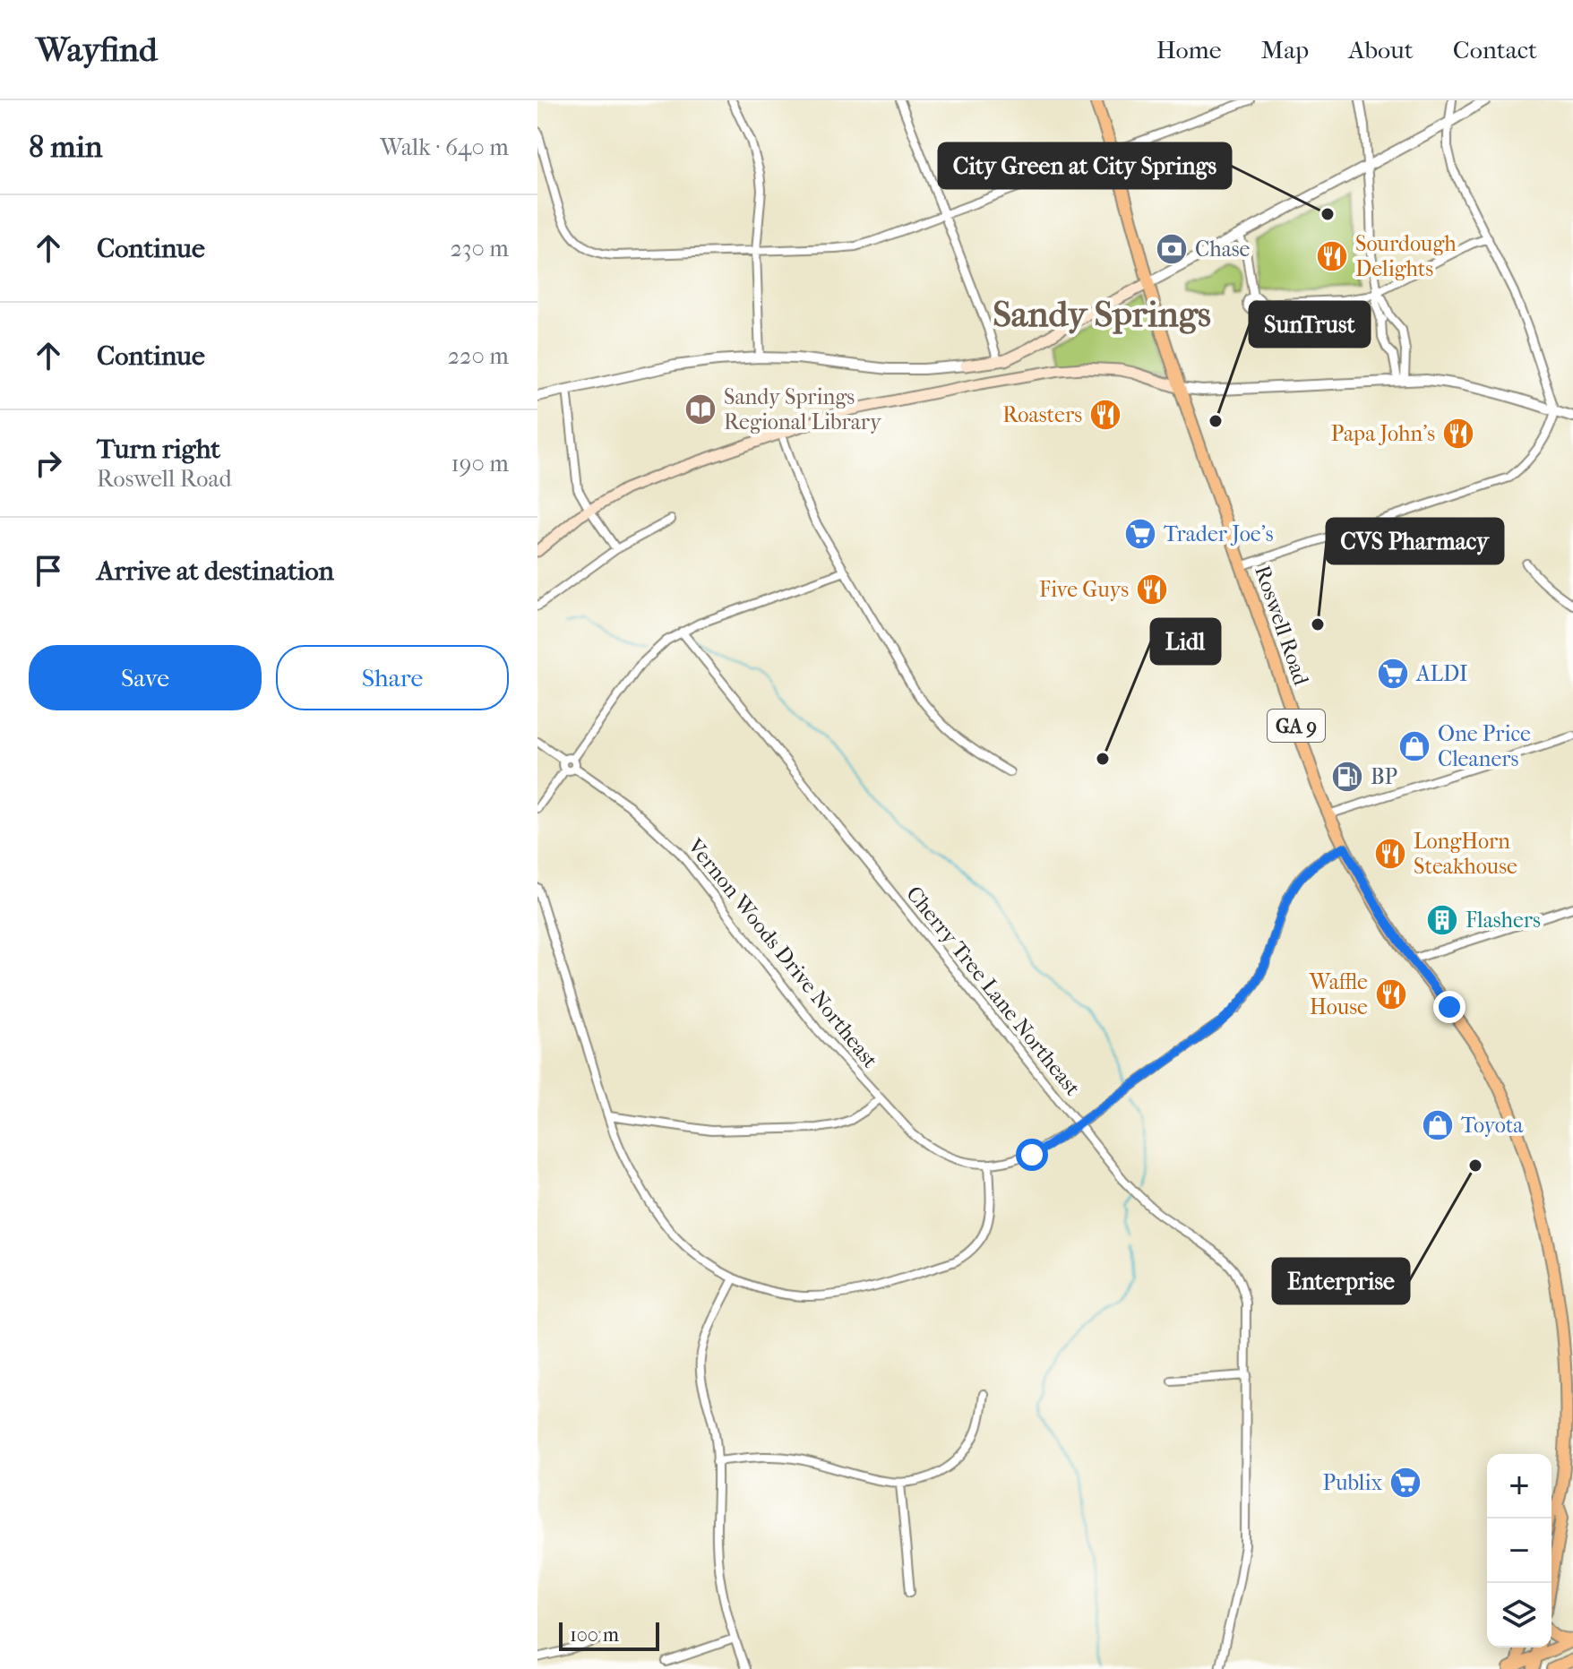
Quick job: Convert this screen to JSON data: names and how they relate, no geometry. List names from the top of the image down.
{
  "streets": {
    "main road": ["Roswell Road", "GA 9"],
    "street": ["Vernon Woods Drive Northeast", "Cherry Tree Lane Northeast"]
  },
  "crossings": [
    ["Vernon Woods Drive Northeast", "Cherry Tree Lane Northeast"]
  ],
  "districts": ["Sandy Springs"],
  "places": {
    "other": [
      "City Green at City Springs",
      "SunTrust",
      "CVS Pharmacy",
      "Lidl",
      "Enterprise"
    ],
    "bank": ["Chase"],
    "restaurant": [
      "Sourdough Delights",
      "Roasters",
      "Papa John's",
      "Five Guys",
      "LongHorn Steakhouse",
      "Waffle House"
    ],
    "library": ["Sandy Springs Regional Library"],
    "supermarket": ["Trader Joe's", "ALDI", "Publix"],
    "shop": ["One Price Cleaners", "Toyota"],
    "fuel station": ["BP"],
    "building": ["Flashers"]
  },
  "scale_bar": "100 m",
  "page": {
    "header": "Wayfind",
    "nav": [
      "Home",
      "Map",
      "About",
      "Contact"
    ],
    "heading": ["8 min", "Walk · 640 m"],
    "list": [
      ["Continue", "230 m"],
      ["Continue", "220 m"],
      ["Turn right", "Roswell Road", "190 m"],
      "Arrive at destination"
    ],
    "buttons": ["Save", "Share"],
    "map_buttons": ["+", "−"],
    "scale": "100 m"
  }
}
